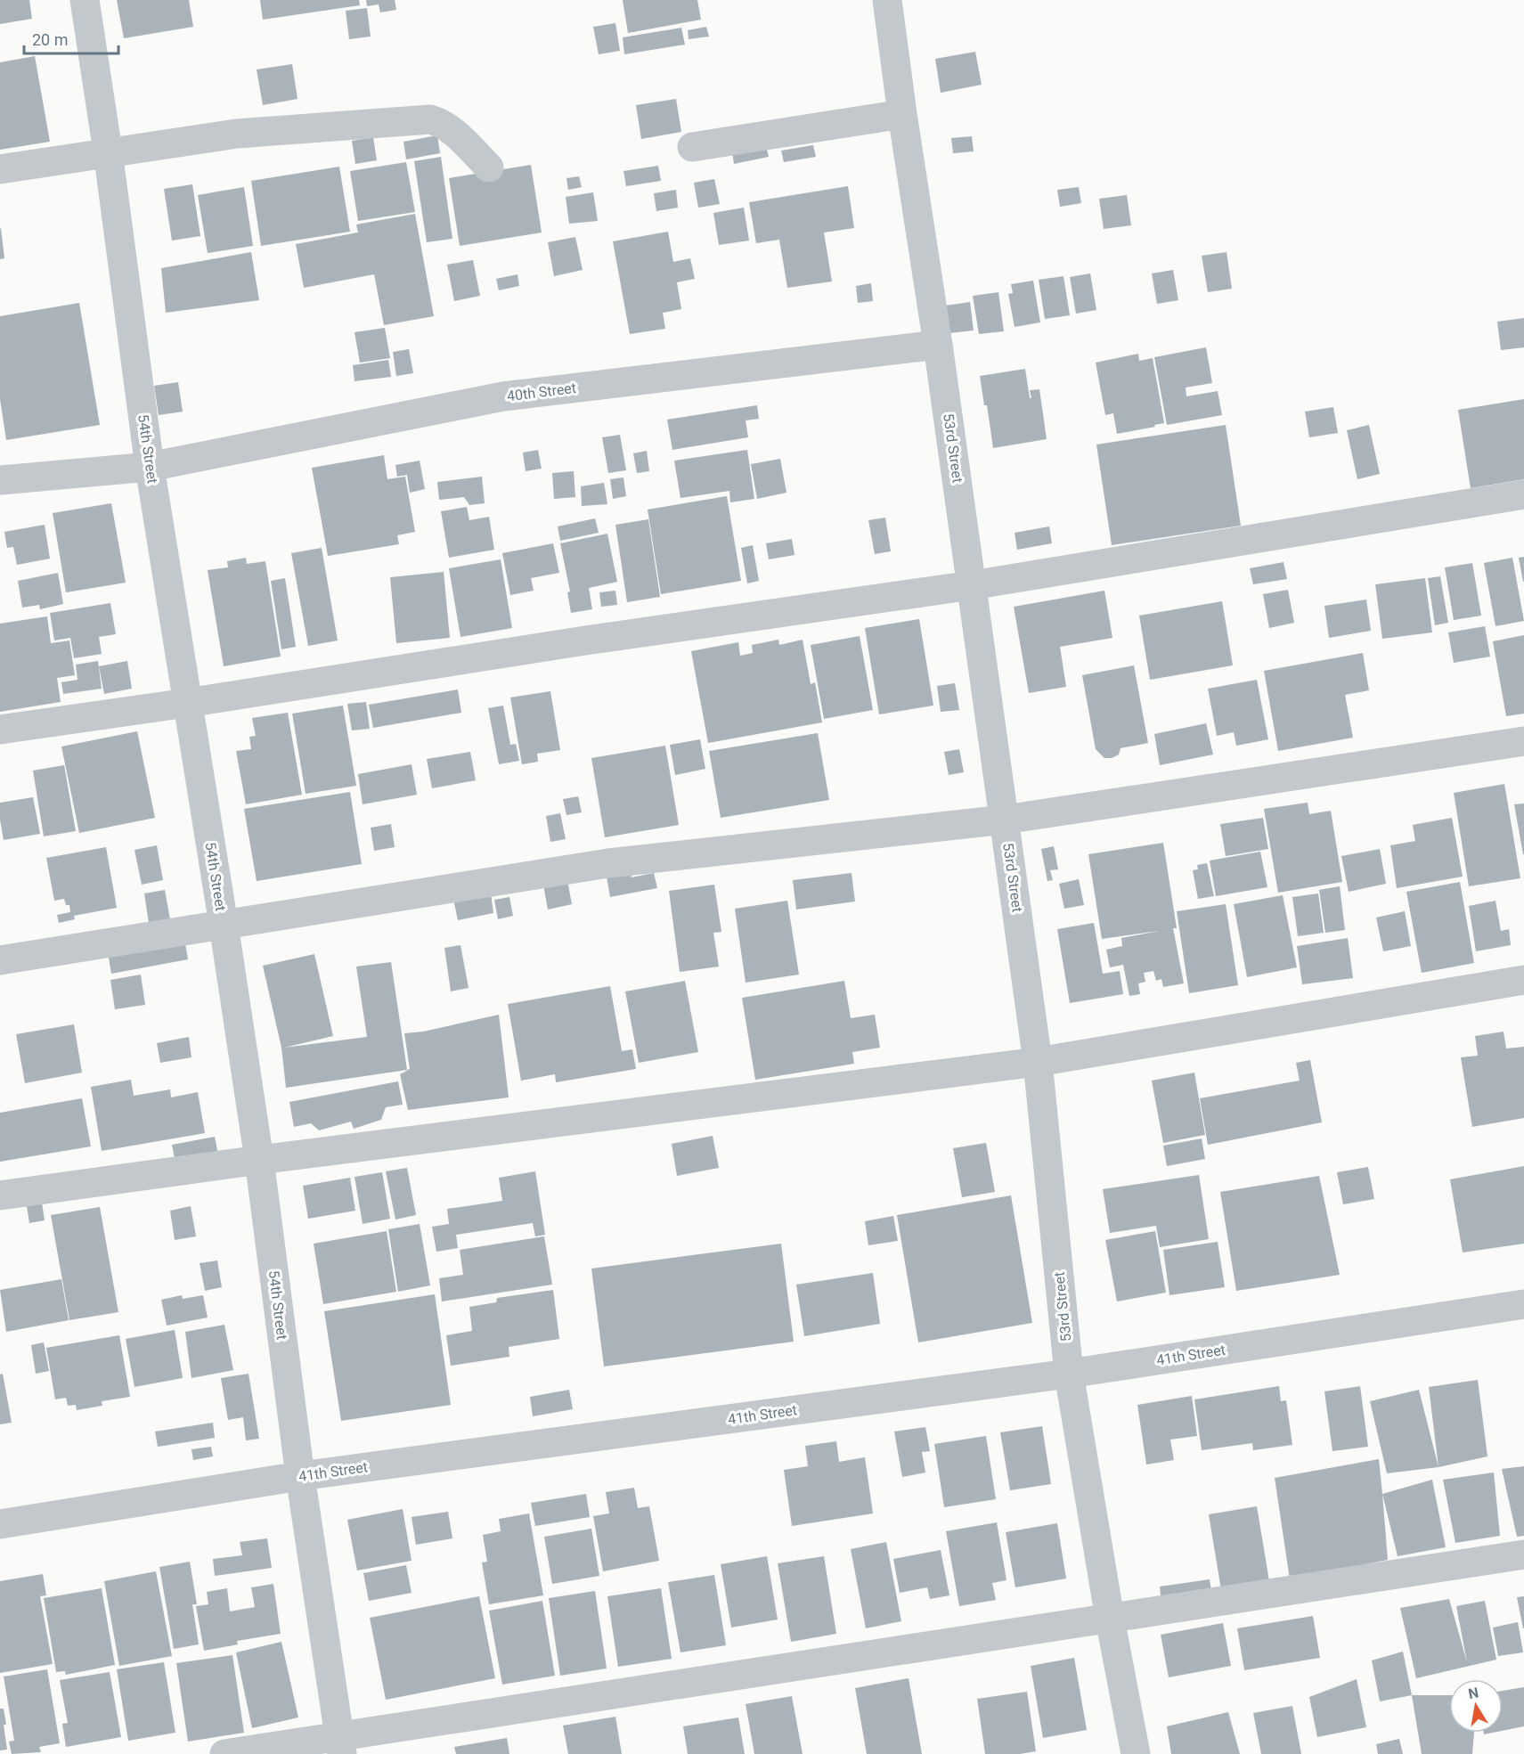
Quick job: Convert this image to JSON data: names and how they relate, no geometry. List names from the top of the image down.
{
  "streets": {
    "street": [
      "40th Street",
      "53rd Street",
      "54th Street",
      "41th Street"
    ]
  },
  "crossings": [
    ["40th Street", "53rd Street"],
    ["40th Street", "54th Street"],
    ["53rd Street", "41th Street"],
    ["54th Street", "41th Street"]
  ],
  "scale_bar": "20 m",
  "north": "top"
}
